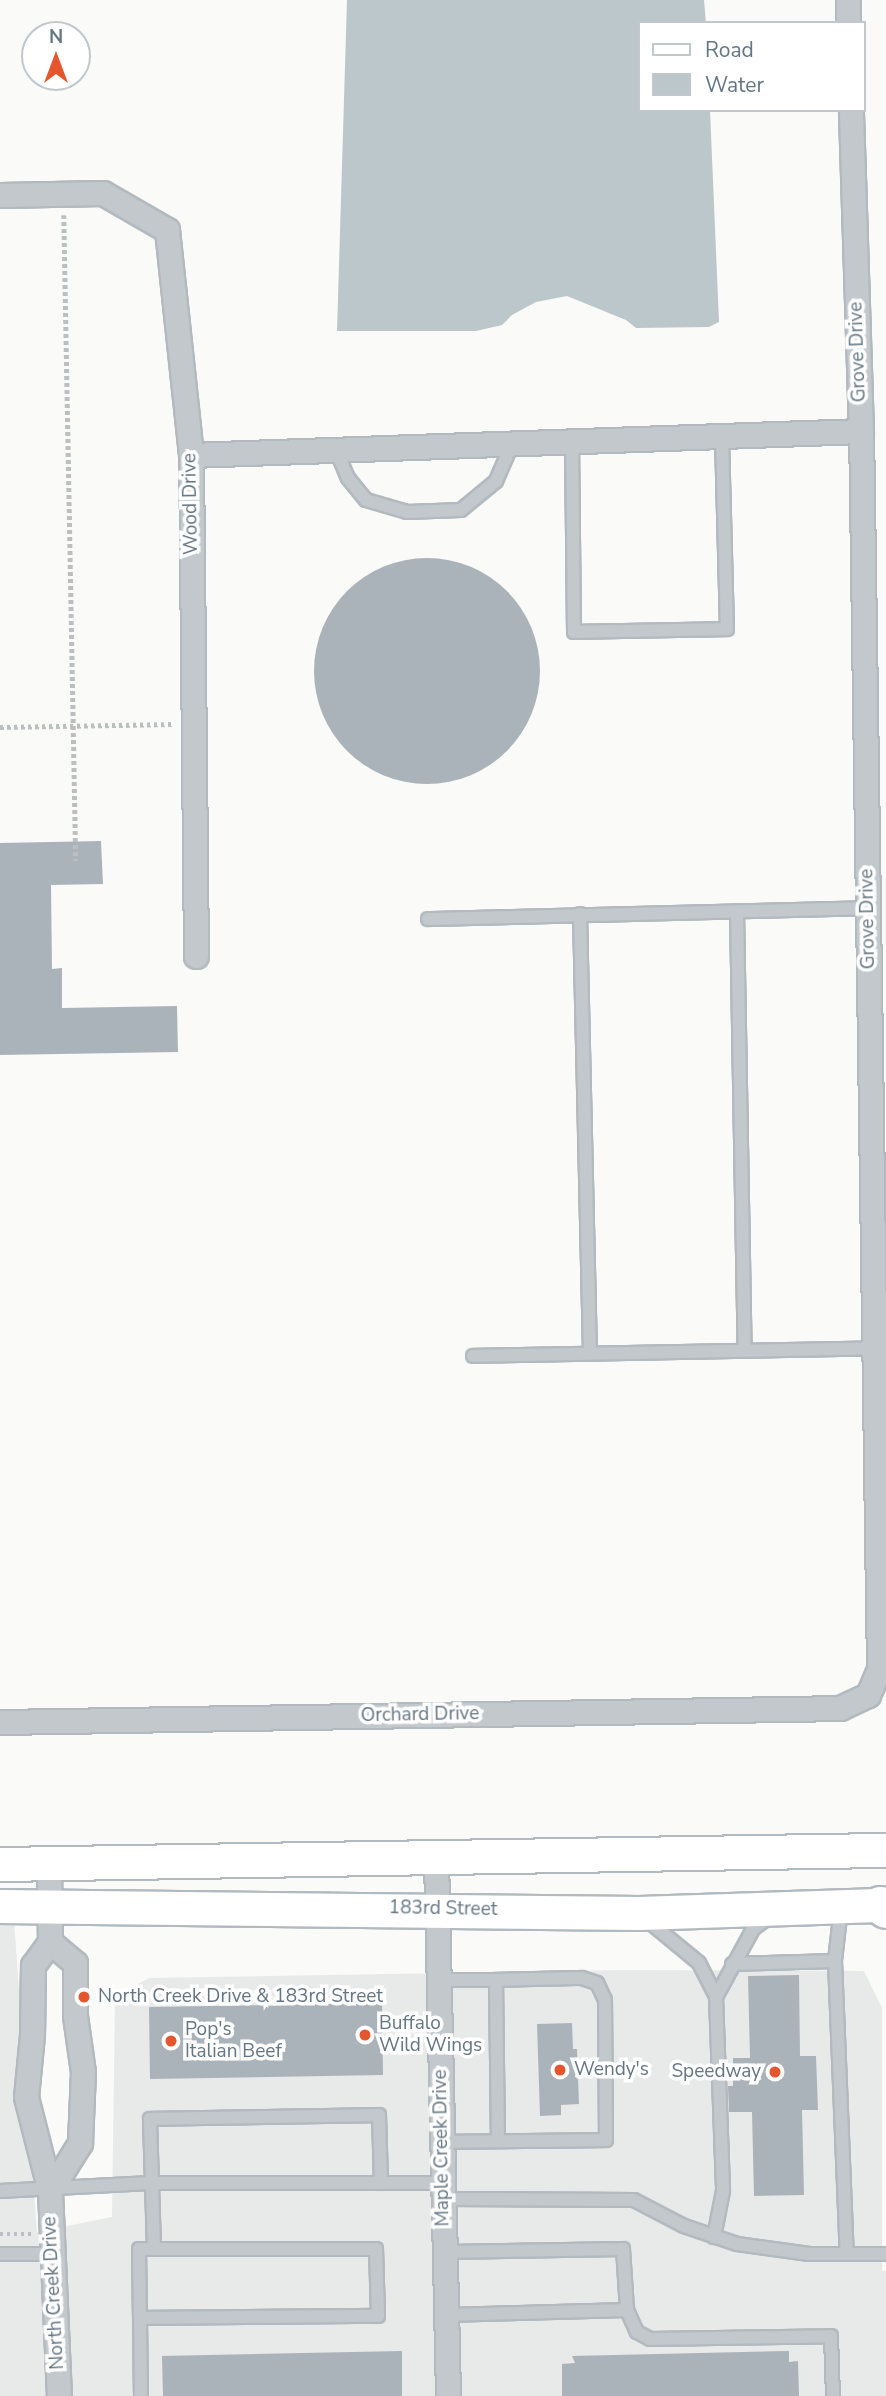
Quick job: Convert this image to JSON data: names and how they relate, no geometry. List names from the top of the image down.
{
  "streets": {
    "street": [
      "Grove Drive",
      "Wood Drive",
      "Orchard Drive",
      "183rd Street",
      "Maple Creek Drive",
      "North Creek Drive"
    ]
  },
  "crossings": [
    ["Grove Drive", "Orchard Drive"],
    ["183rd Street", "Maple Creek Drive"]
  ],
  "places": [
    "North Creek Drive & 183rd Street",
    "Buffalo Wild Wings",
    "Pop's Italian Beef",
    "Wendy's",
    "Speedway"
  ],
  "legend": ["Road", "Water"],
  "north": "top"
}
